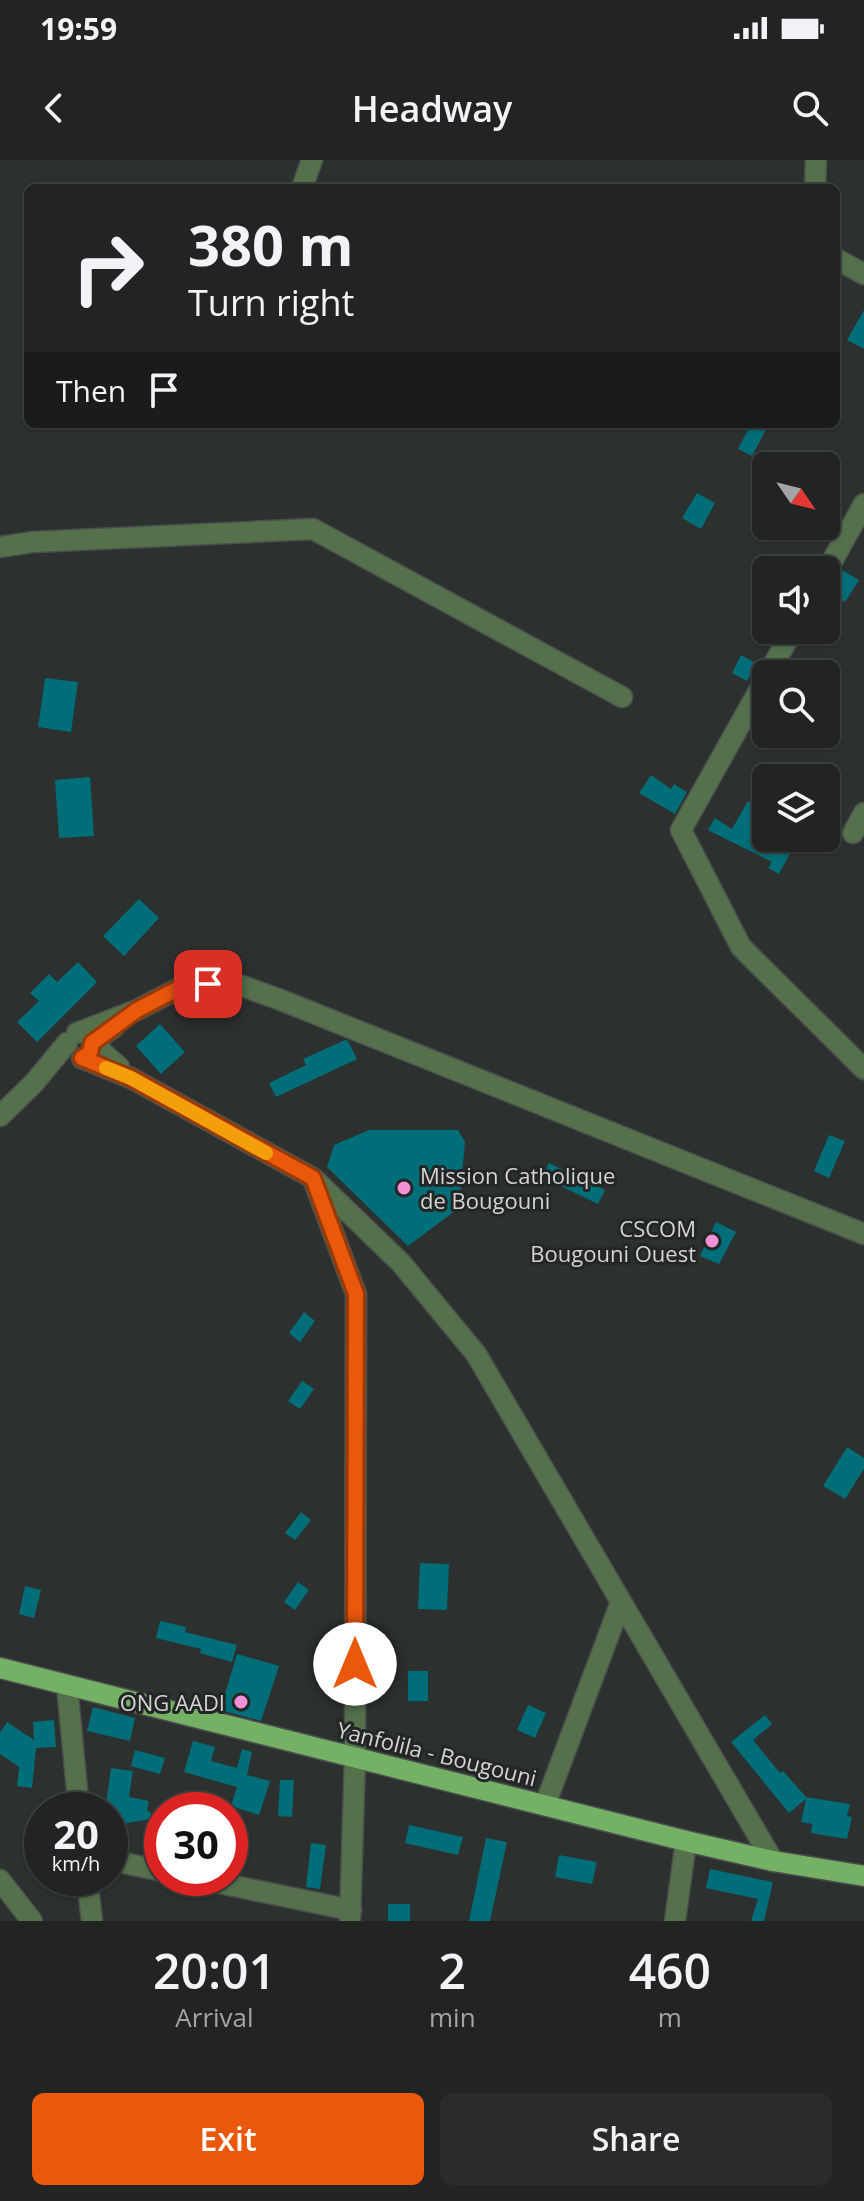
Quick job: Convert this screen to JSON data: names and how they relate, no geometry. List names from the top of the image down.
{
  "streets": {
    "main road": ["Yanfolila - Bougouni"]
  },
  "places": ["Mission Catholique de Bougouni", "CSCOM Bougouni Ouest", "ONG AADI"],
  "north": "bottom right",
  "page": {
    "status": "19:59",
    "header": "Headway",
    "turn": ["380 m", "Turn right"],
    "then": "Then",
    "speed": "20 km/h",
    "limit": "30",
    "eta": [
      "20:01",
      "Arrival",
      "2",
      "min",
      "460",
      "m"
    ],
    "buttons": ["Exit", "Share"]
  }
}
